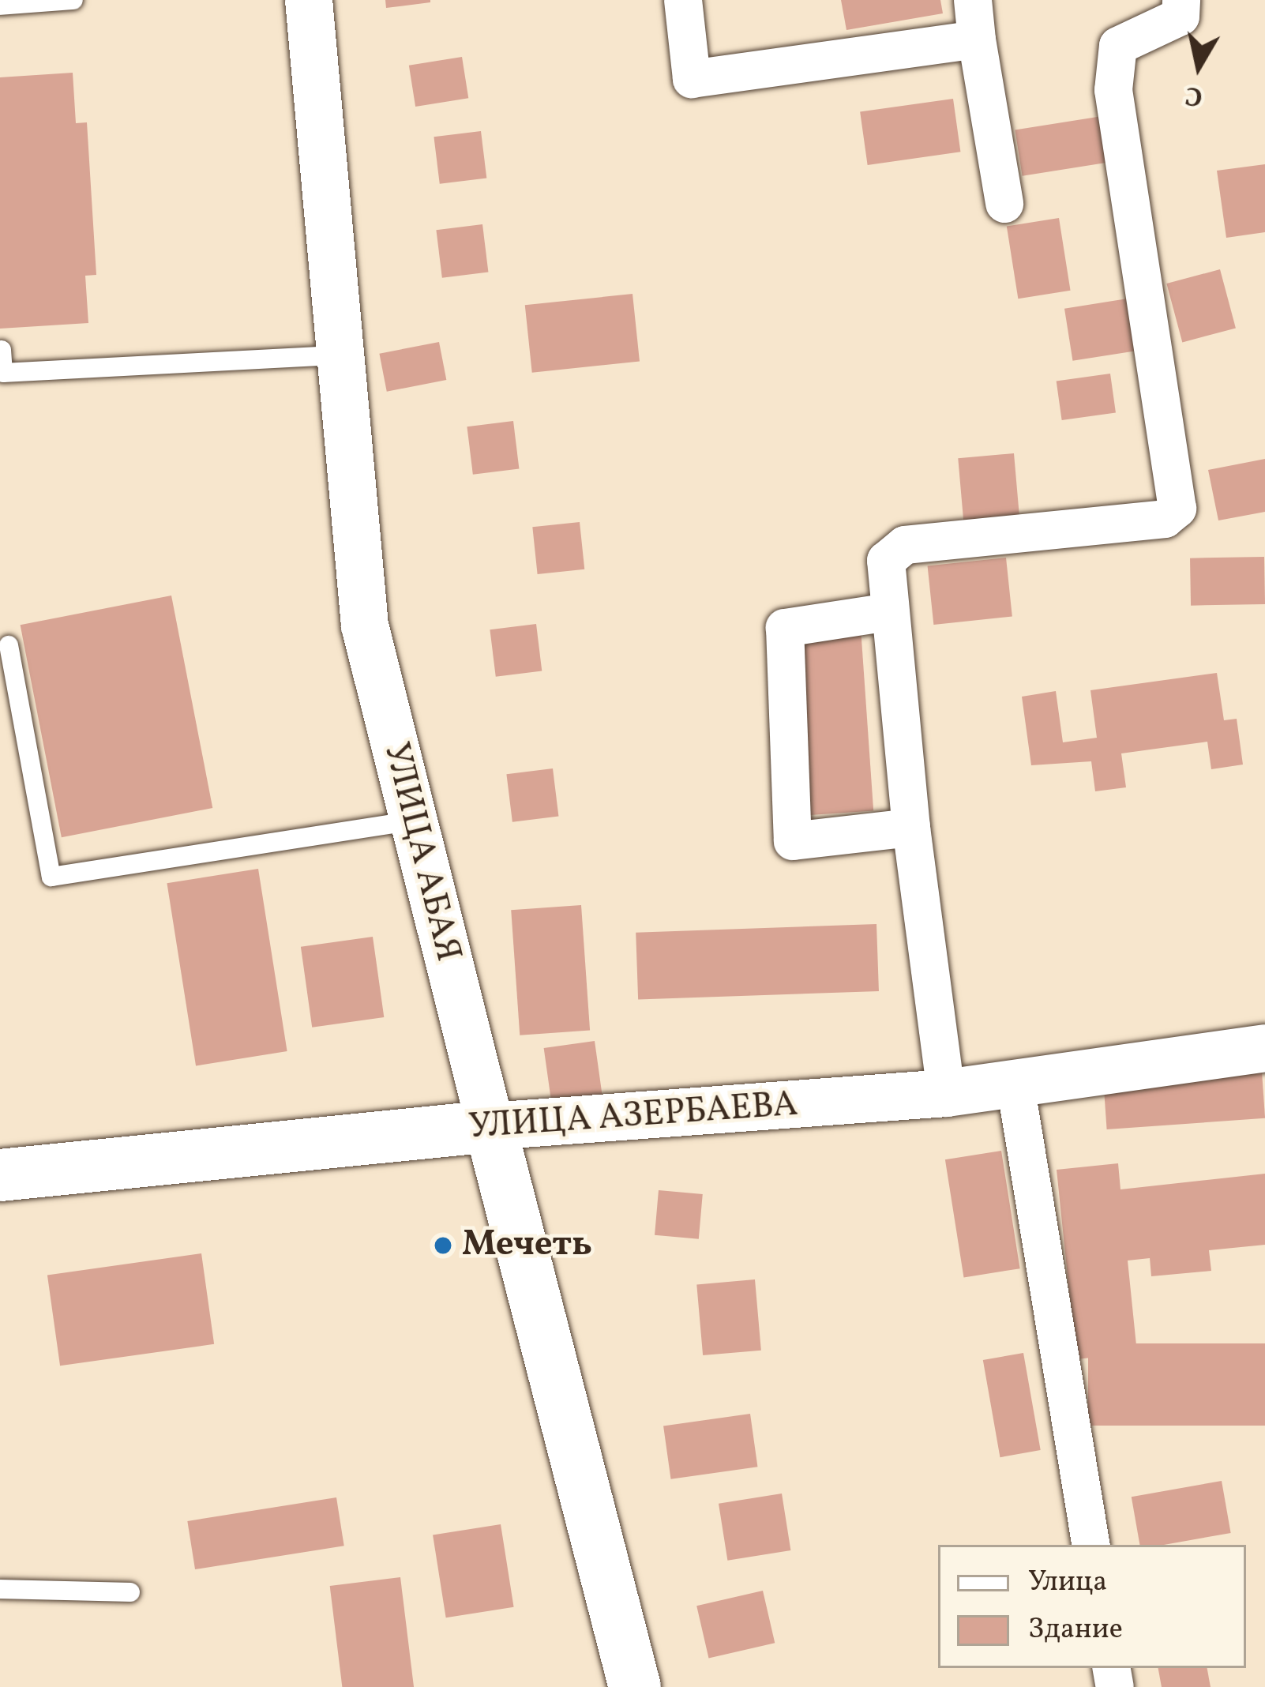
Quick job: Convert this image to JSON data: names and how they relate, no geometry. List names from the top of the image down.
{
  "streets": {
    "main road": ["УЛИЦА АБАЯ", "УЛИЦА АЗЕРБАЕВА"]
  },
  "crossings": [
    ["УЛИЦА АБАЯ", "УЛИЦА АЗЕРБАЕВА"]
  ],
  "places": ["Мечеть"],
  "legend": ["Улица", "Здание"],
  "north": "bottom"
}
